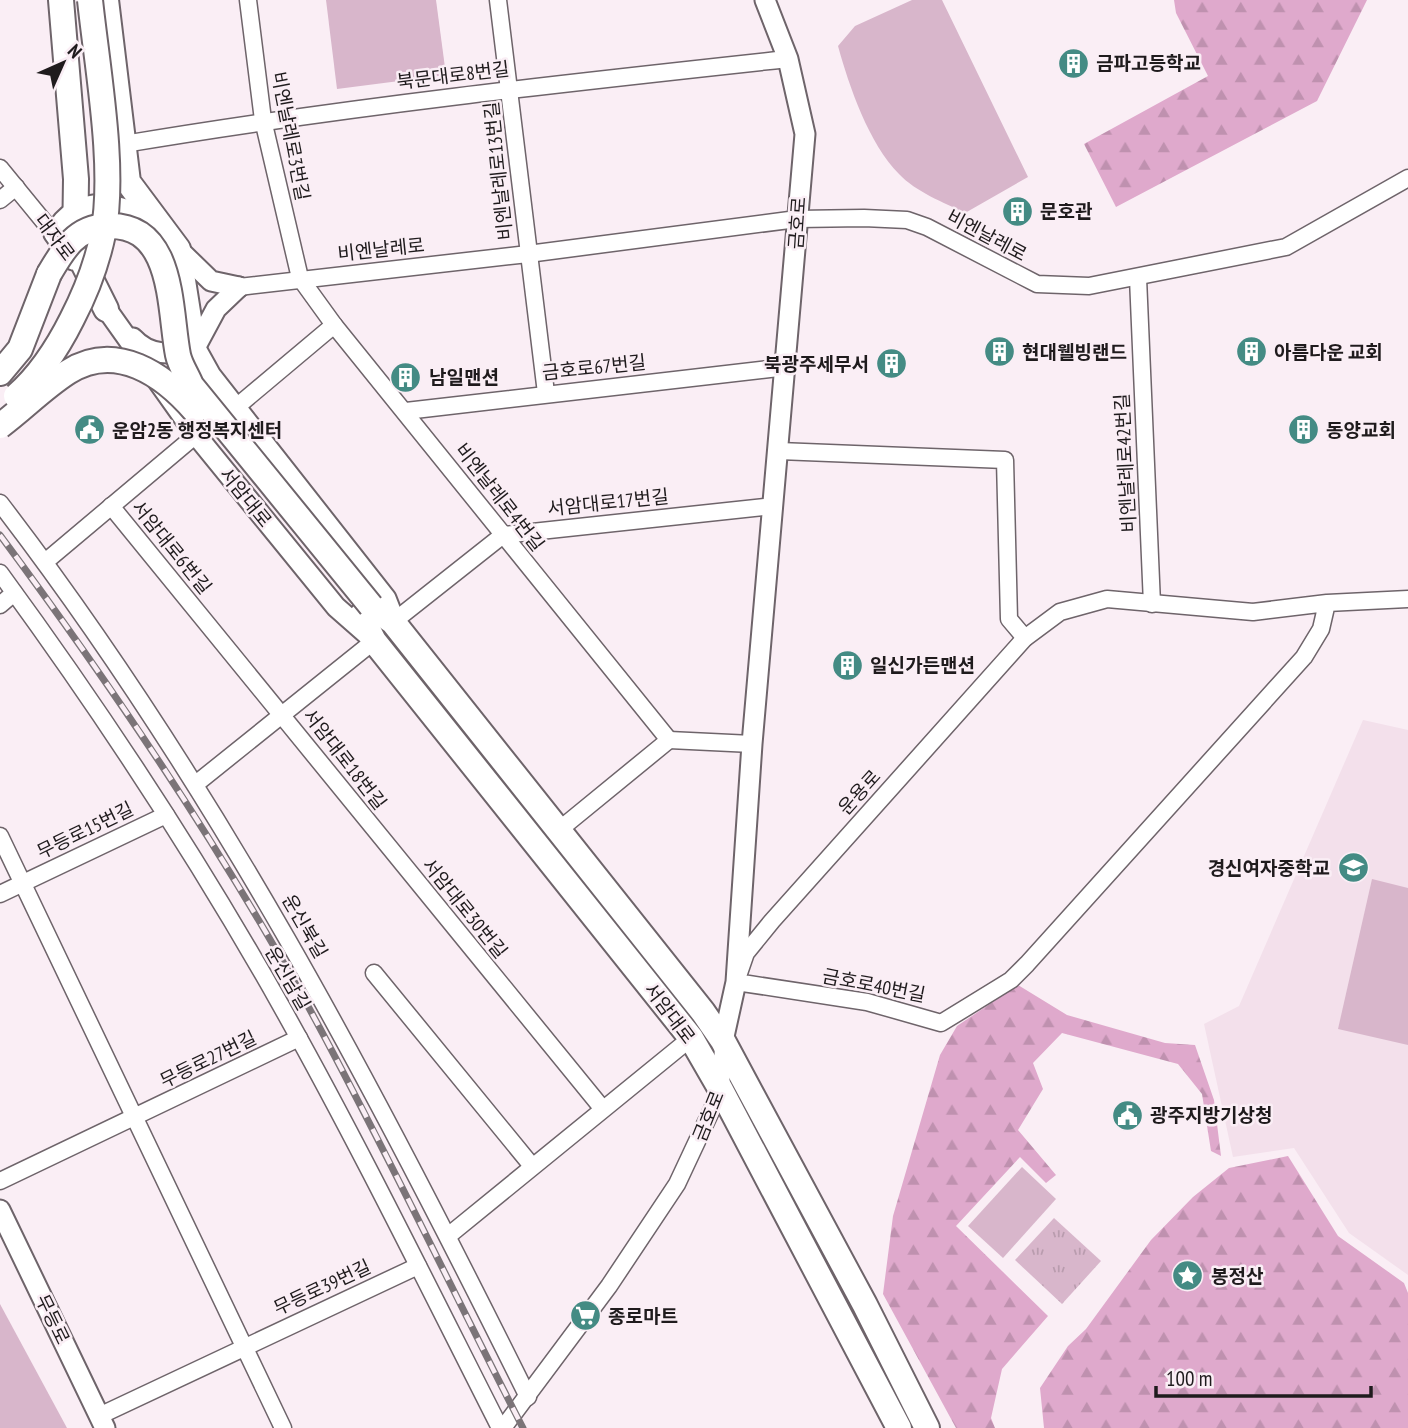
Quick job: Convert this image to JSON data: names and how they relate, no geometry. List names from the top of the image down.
{
  "streets": {
    "main road": ["서암대로"],
    "street": [
      "북문대로8번길",
      "비엔날레로3번길",
      "비엔날레로13번길",
      "금호로",
      "비엔날레로",
      "대자로",
      "금호로67번길",
      "비엔날레로42번길",
      "비엔날레로4번길",
      "서암대로17번길",
      "서암대로6번길",
      "서암대로18번길",
      "운용로",
      "무등로15번길",
      "서암대로30번길",
      "운신북길",
      "운신남길",
      "금호로40번길",
      "무등로27번길",
      "무등로39번길",
      "무등로"
    ]
  },
  "crossings": [
    ["북문대로8번길", "비엔날레로3번길"],
    ["북문대로8번길", "비엔날레로13번길"],
    ["북문대로8번길", "금호로"],
    ["비엔날레로3번길", "비엔날레로"],
    ["비엔날레로3번길", "비엔날레로4번길"],
    ["비엔날레로13번길", "비엔날레로"],
    ["금호로", "비엔날레로"],
    ["금호로", "금호로67번길"],
    ["금호로", "서암대로"],
    ["금호로", "서암대로17번길"],
    ["금호로", "운용로"],
    ["금호로", "운신북길"],
    ["금호로", "운신남길"],
    ["금호로", "금호로40번길"],
    ["비엔날레로", "비엔날레로42번길"],
    ["비엔날레로", "비엔날레로4번길"],
    ["대자로", "서암대로"],
    ["금호로67번길", "비엔날레로4번길"],
    ["비엔날레로42번길", "운용로"],
    ["서암대로", "서암대로6번길"],
    ["서암대로", "서암대로18번길"],
    ["비엔날레로4번길", "서암대로17번길"],
    ["서암대로6번길", "서암대로18번길"],
    ["서암대로6번길", "운신북길"],
    ["서암대로18번길", "서암대로30번길"],
    ["서암대로18번길", "운신북길"],
    ["운용로", "금호로40번길"],
    ["무등로15번길", "운신남길"],
    ["무등로15번길", "무등로27번길"],
    ["운신남길", "무등로27번길"],
    ["운신남길", "무등로39번길"],
    ["무등로39번길", "무등로"]
  ],
  "places": {
    "building": [
      "금파고등학교",
      "문호관",
      "현대웰빙랜드",
      "아름다운 교회",
      "북광주세무서",
      "남일맨션",
      "동양교회",
      "일신가든맨션"
    ],
    "public building": ["운암2동 행정복지센터", "광주지방기상청"],
    "school or university": ["경신여자중학교"],
    "place": ["봉정산"],
    "supermarket": ["종로마트"]
  },
  "scale_bar": "100 m",
  "north": "top right"
}
